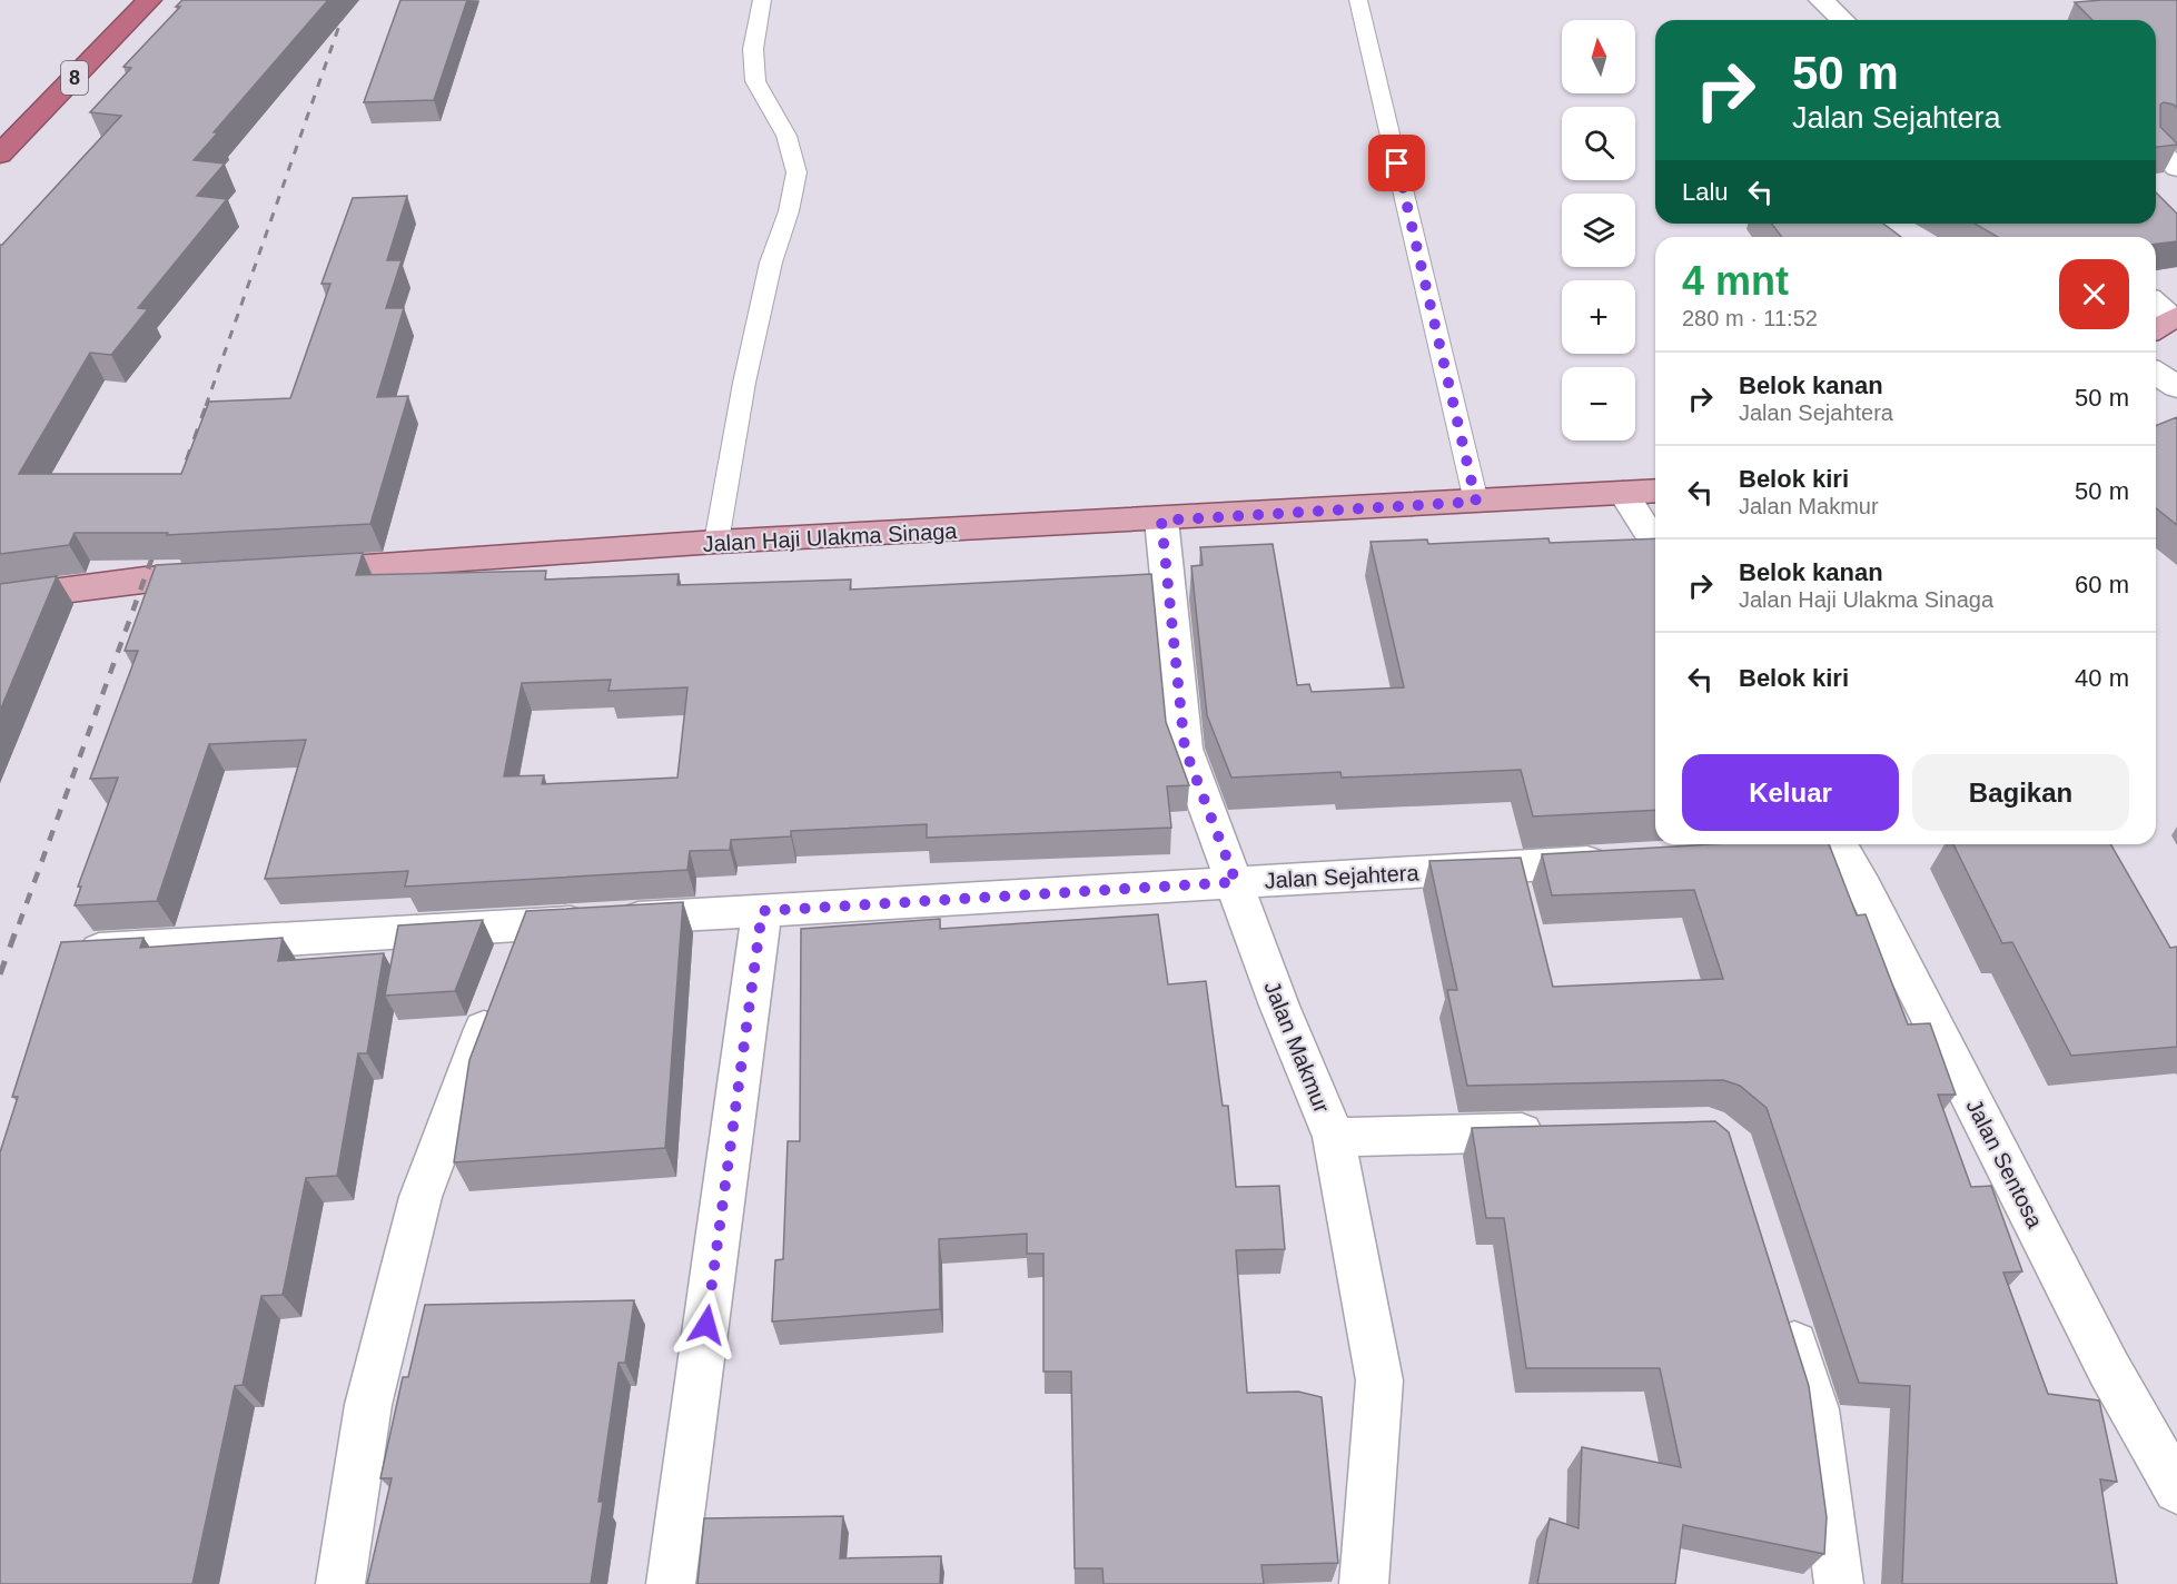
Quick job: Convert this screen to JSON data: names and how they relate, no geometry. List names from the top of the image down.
{
  "streets": {
    "highway": ["8"],
    "main road": ["Jalan Haji Ulakma Sinaga"],
    "street": ["Jalan Sejahtera", "Jalan Makmur", "Jalan Sentosa"]
  },
  "crossings": [
    ["Jalan Haji Ulakma Sinaga", "Jalan Makmur"],
    ["Jalan Sejahtera", "Jalan Makmur"]
  ],
  "north": "top",
  "page": {
    "map_buttons": ["+", "−"],
    "turn": ["50 m", "Jalan Sejahtera"],
    "then": "Lalu",
    "heading": ["4 mnt", "280 m · 11:52"],
    "list": [
      {
        "name": "Belok kanan",
        "note": "Jalan Sejahtera",
        "value": "50 m"
      },
      {
        "name": "Belok kiri",
        "note": "Jalan Makmur",
        "value": "50 m"
      },
      {
        "name": "Belok kanan",
        "note": "Jalan Haji Ulakma Sinaga",
        "value": "60 m"
      },
      {
        "name": "Belok kiri",
        "value": "40 m"
      }
    ],
    "buttons": ["Keluar", "Bagikan"]
  }
}
